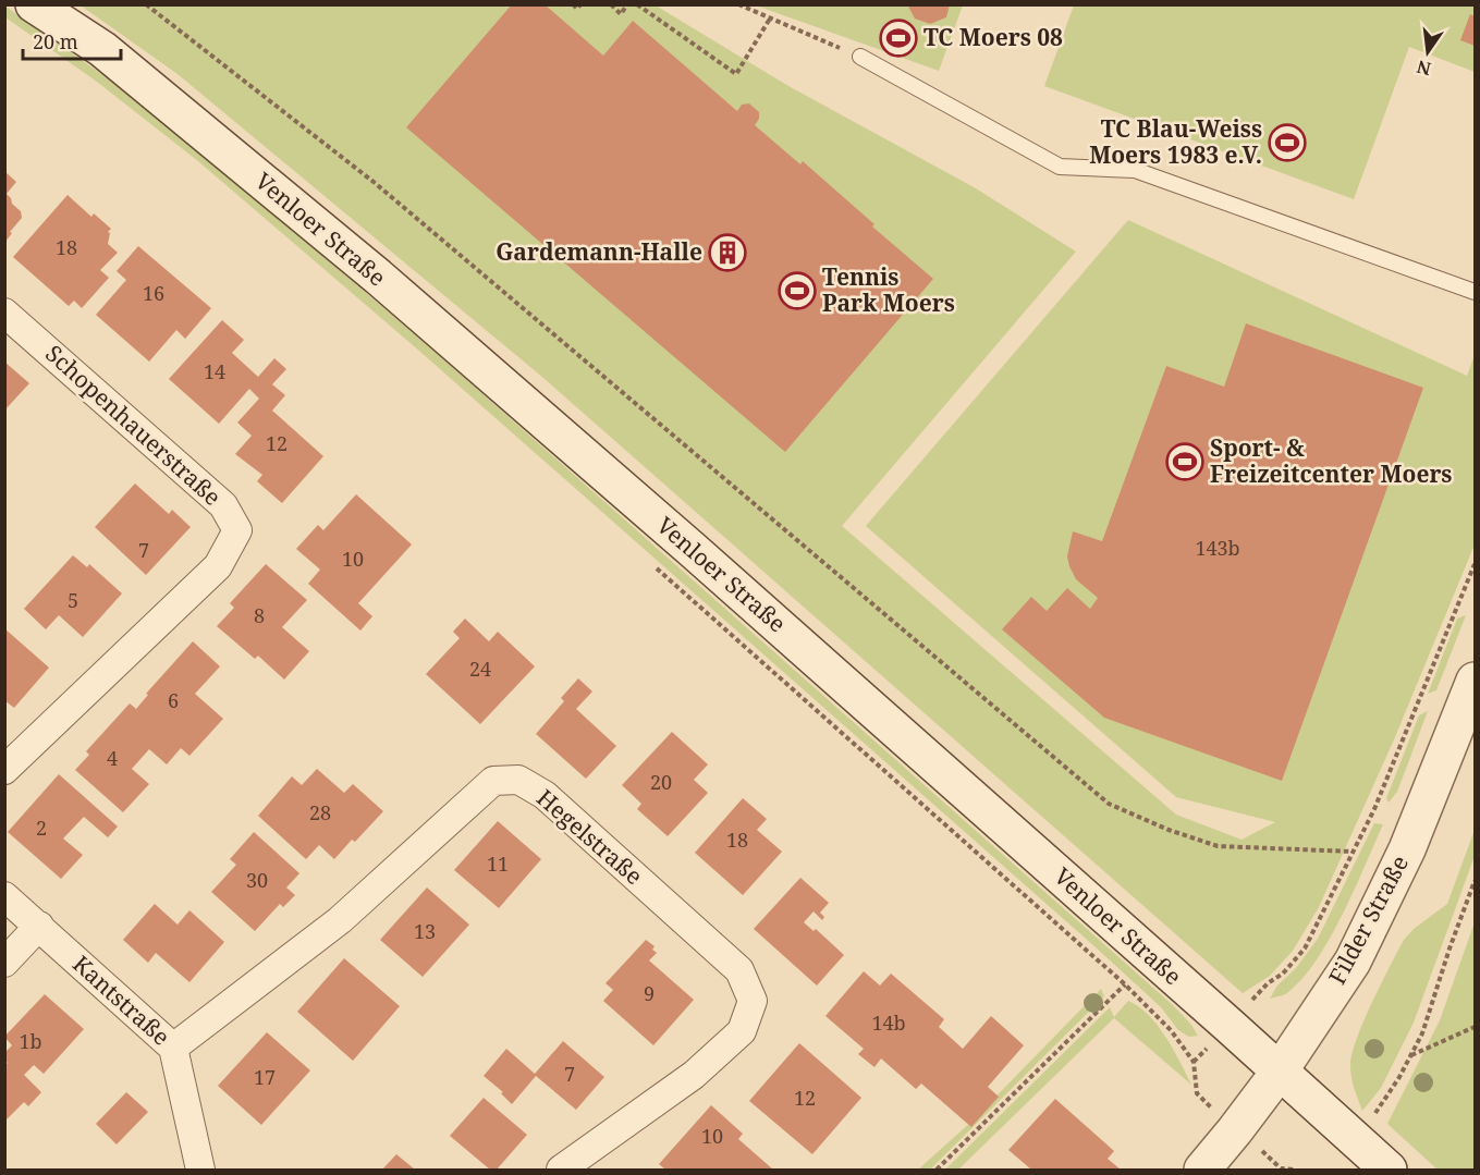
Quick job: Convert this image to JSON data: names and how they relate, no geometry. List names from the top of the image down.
{
  "streets": {
    "main road": ["Venloer Straße", "Filder Straße"],
    "street": ["Schopenhauerstraße", "Hegelstraße", "Kantstraße"]
  },
  "crossings": [
    ["Venloer Straße", "Filder Straße"],
    ["Hegelstraße", "Kantstraße"]
  ],
  "places": {
    "sports": [
      "TC Moers 08",
      "TC Blau-Weiss Moers 1983 e.V.",
      "Tennis Park Moers",
      "Sport- & Freizeitcenter Moers"
    ],
    "building": ["Gardemann-Halle"]
  },
  "house_numbers": [
    "18",
    "16",
    "14",
    "12",
    "143b",
    "7",
    "10",
    "5",
    "8",
    "24",
    "6",
    "4",
    "20",
    "28",
    "2",
    "18",
    "11",
    "30",
    "13",
    "9",
    "14b",
    "1b",
    "7",
    "17",
    "12",
    "10"
  ],
  "scale_bar": "20 m",
  "north": "bottom"
}
